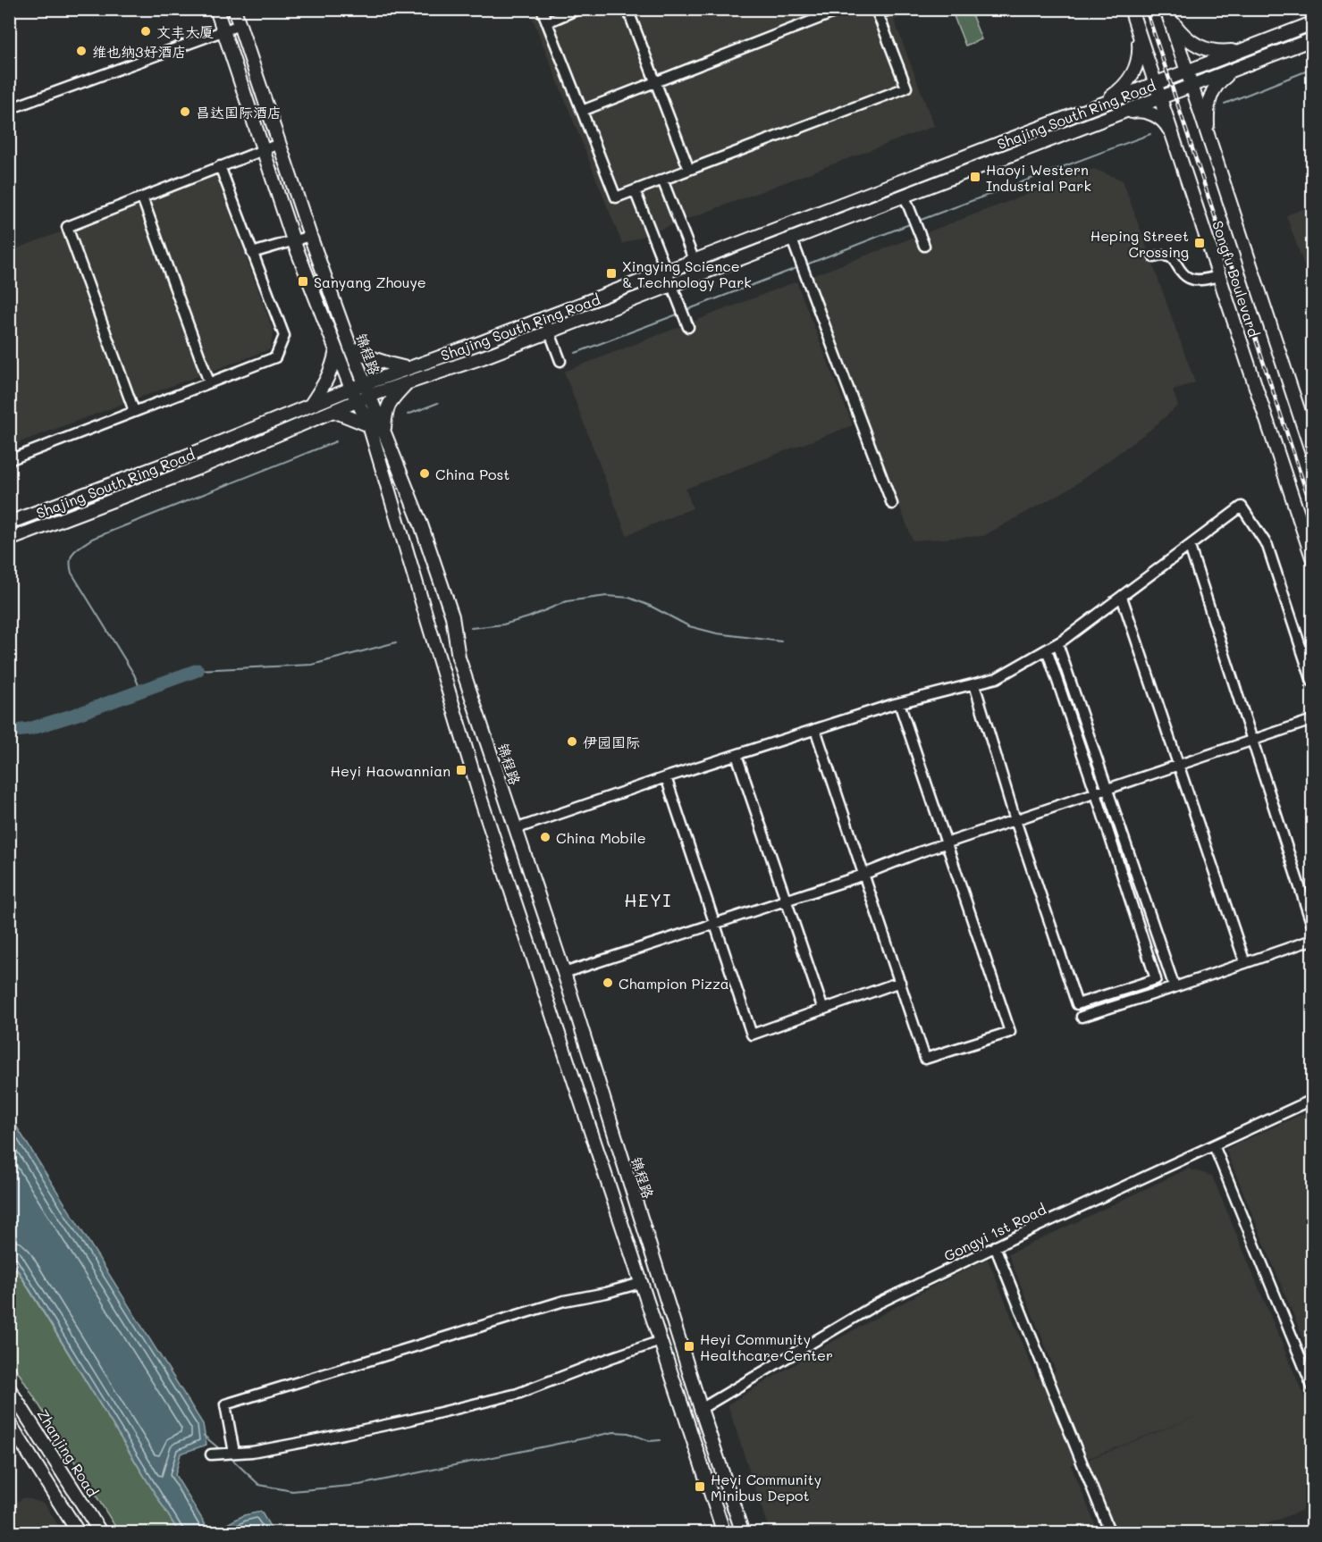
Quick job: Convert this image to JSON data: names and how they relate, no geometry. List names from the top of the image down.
{
  "streets": {
    "main road": [
      "Shajing South Ring Road",
      "Songfu Boulevard",
      "锦程路",
      "Zhanjing Road"
    ],
    "street": ["Gongyi 1st Road"]
  },
  "crossings": [
    ["Shajing South Ring Road", "Songfu Boulevard"],
    ["Shajing South Ring Road", "锦程路"],
    ["锦程路", "Gongyi 1st Road"]
  ],
  "districts": ["HEYI"],
  "places": {
    "other": [
      "文丰大厦",
      "维也纳3好酒店",
      "昌达国际酒店",
      "China Post",
      "伊园国际",
      "China Mobile",
      "Champion Pizza"
    ],
    "transit": [
      "Haoyi Western Industrial Park",
      "Heping Street Crossing",
      "Xingying Science & Technology Park",
      "Sanyang Zhouye",
      "Heyi Haowannian",
      "Heyi Community Healthcare Center",
      "Heyi Community Minibus Depot"
    ]
  }
}
